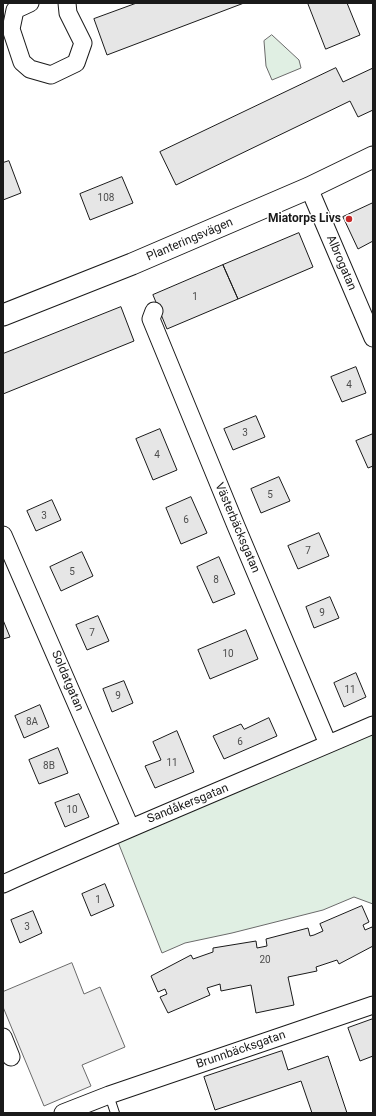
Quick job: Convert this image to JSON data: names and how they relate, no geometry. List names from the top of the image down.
{
  "streets": {
    "street": [
      "Planteringsvägen",
      "Albrogatan",
      "Västerbäcksgatan",
      "Soldatgatan",
      "Sandåkersgatan",
      "Brunnbäcksgatan"
    ]
  },
  "crossings": [
    ["Planteringsvägen", "Albrogatan"],
    ["Västerbäcksgatan", "Sandåkersgatan"],
    ["Soldatgatan", "Sandåkersgatan"]
  ],
  "places": ["Miatorps Livs"],
  "house_numbers": [
    "108",
    "1",
    "4",
    "3",
    "4",
    "5",
    "3",
    "6",
    "7",
    "5",
    "8",
    "9",
    "7",
    "10",
    "11",
    "9",
    "8A",
    "6",
    "11",
    "8B",
    "10",
    "1",
    "3",
    "20"
  ]
}
